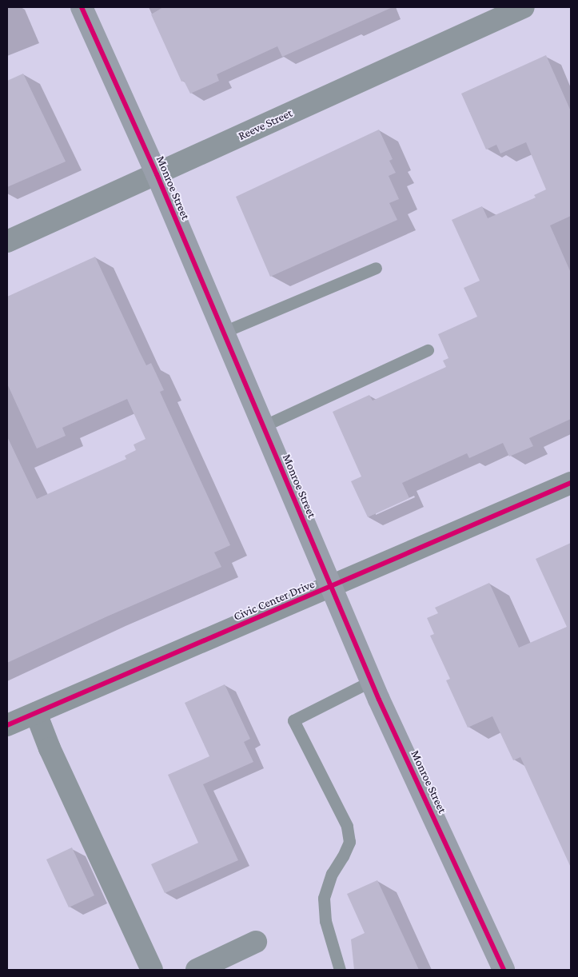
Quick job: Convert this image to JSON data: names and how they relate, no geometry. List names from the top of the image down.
{
  "streets": {
    "main road": ["Monroe Street"],
    "street": ["Reeve Street", "Civic Center Drive"]
  },
  "crossings": [
    ["Reeve Street", "Monroe Street"],
    ["Monroe Street", "Civic Center Drive"]
  ]
}
